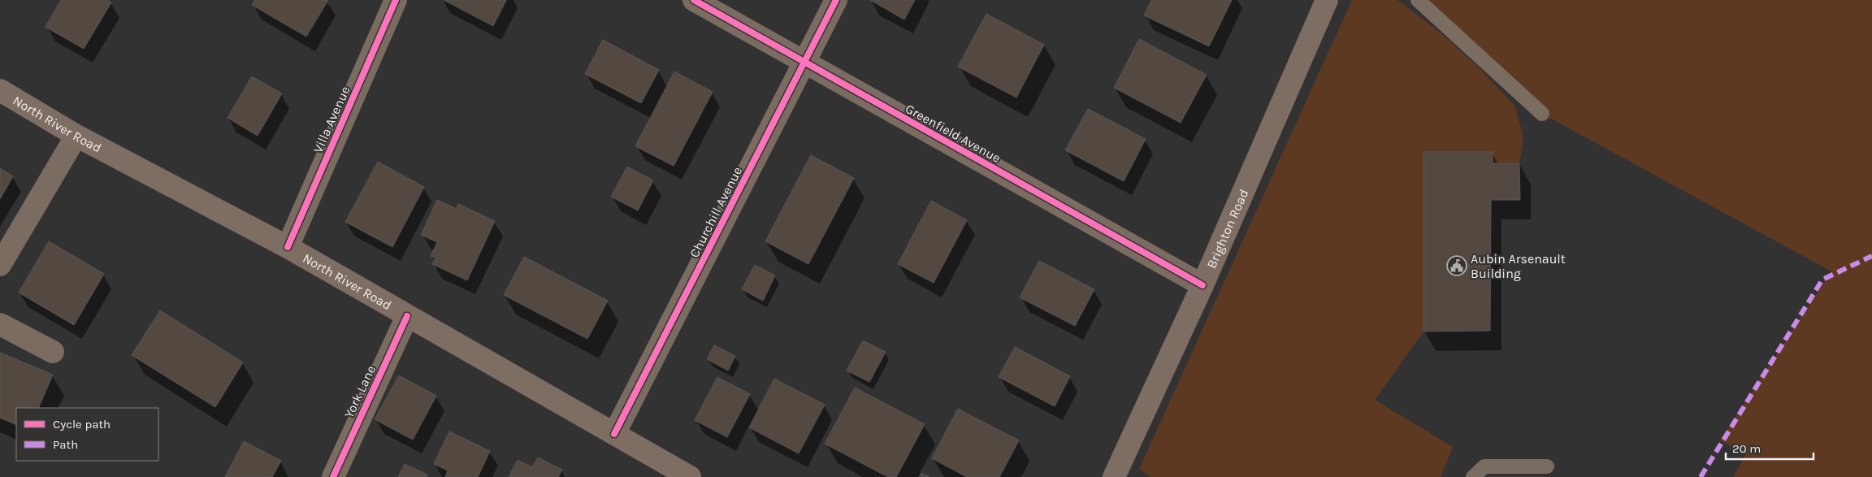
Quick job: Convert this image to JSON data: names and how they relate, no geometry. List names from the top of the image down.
{
  "streets": {
    "main road": ["North River Road", "Brighton Road"],
    "street": [
      "Villa Avenue",
      "Greenfield Avenue",
      "Churchill Avenue",
      "York Lane"
    ]
  },
  "crossings": [
    ["Villa Avenue", "North River Road"],
    ["North River Road", "Churchill Avenue"],
    ["North River Road", "York Lane"],
    ["Greenfield Avenue", "Churchill Avenue"],
    ["Greenfield Avenue", "Brighton Road"]
  ],
  "places": {
    "public building": ["Aubin Arsenault Building"]
  },
  "legend": ["Cycle path", "Path"],
  "scale_bar": "20 m"
}
